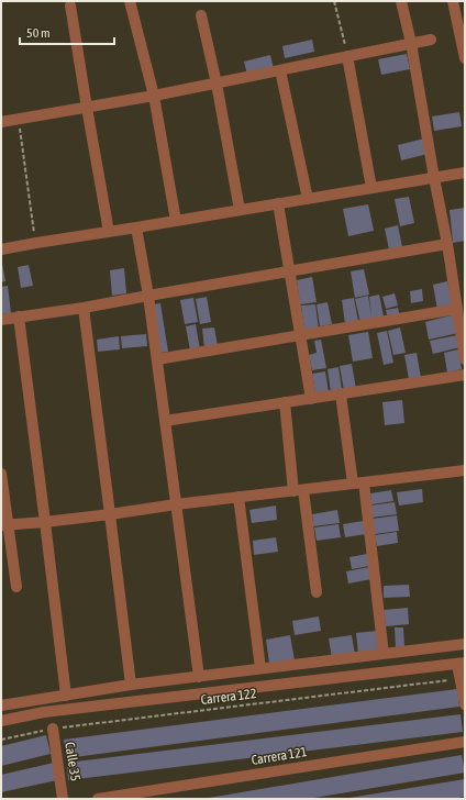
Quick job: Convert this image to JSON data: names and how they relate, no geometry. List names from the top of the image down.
{
  "streets": {
    "street": ["Carrera 121", "Calle 35"],
    "path": ["Carrera 122"]
  },
  "crossings": [
    ["Carrera 122", "Calle 35"]
  ],
  "scale_bar": "50 m"
}
